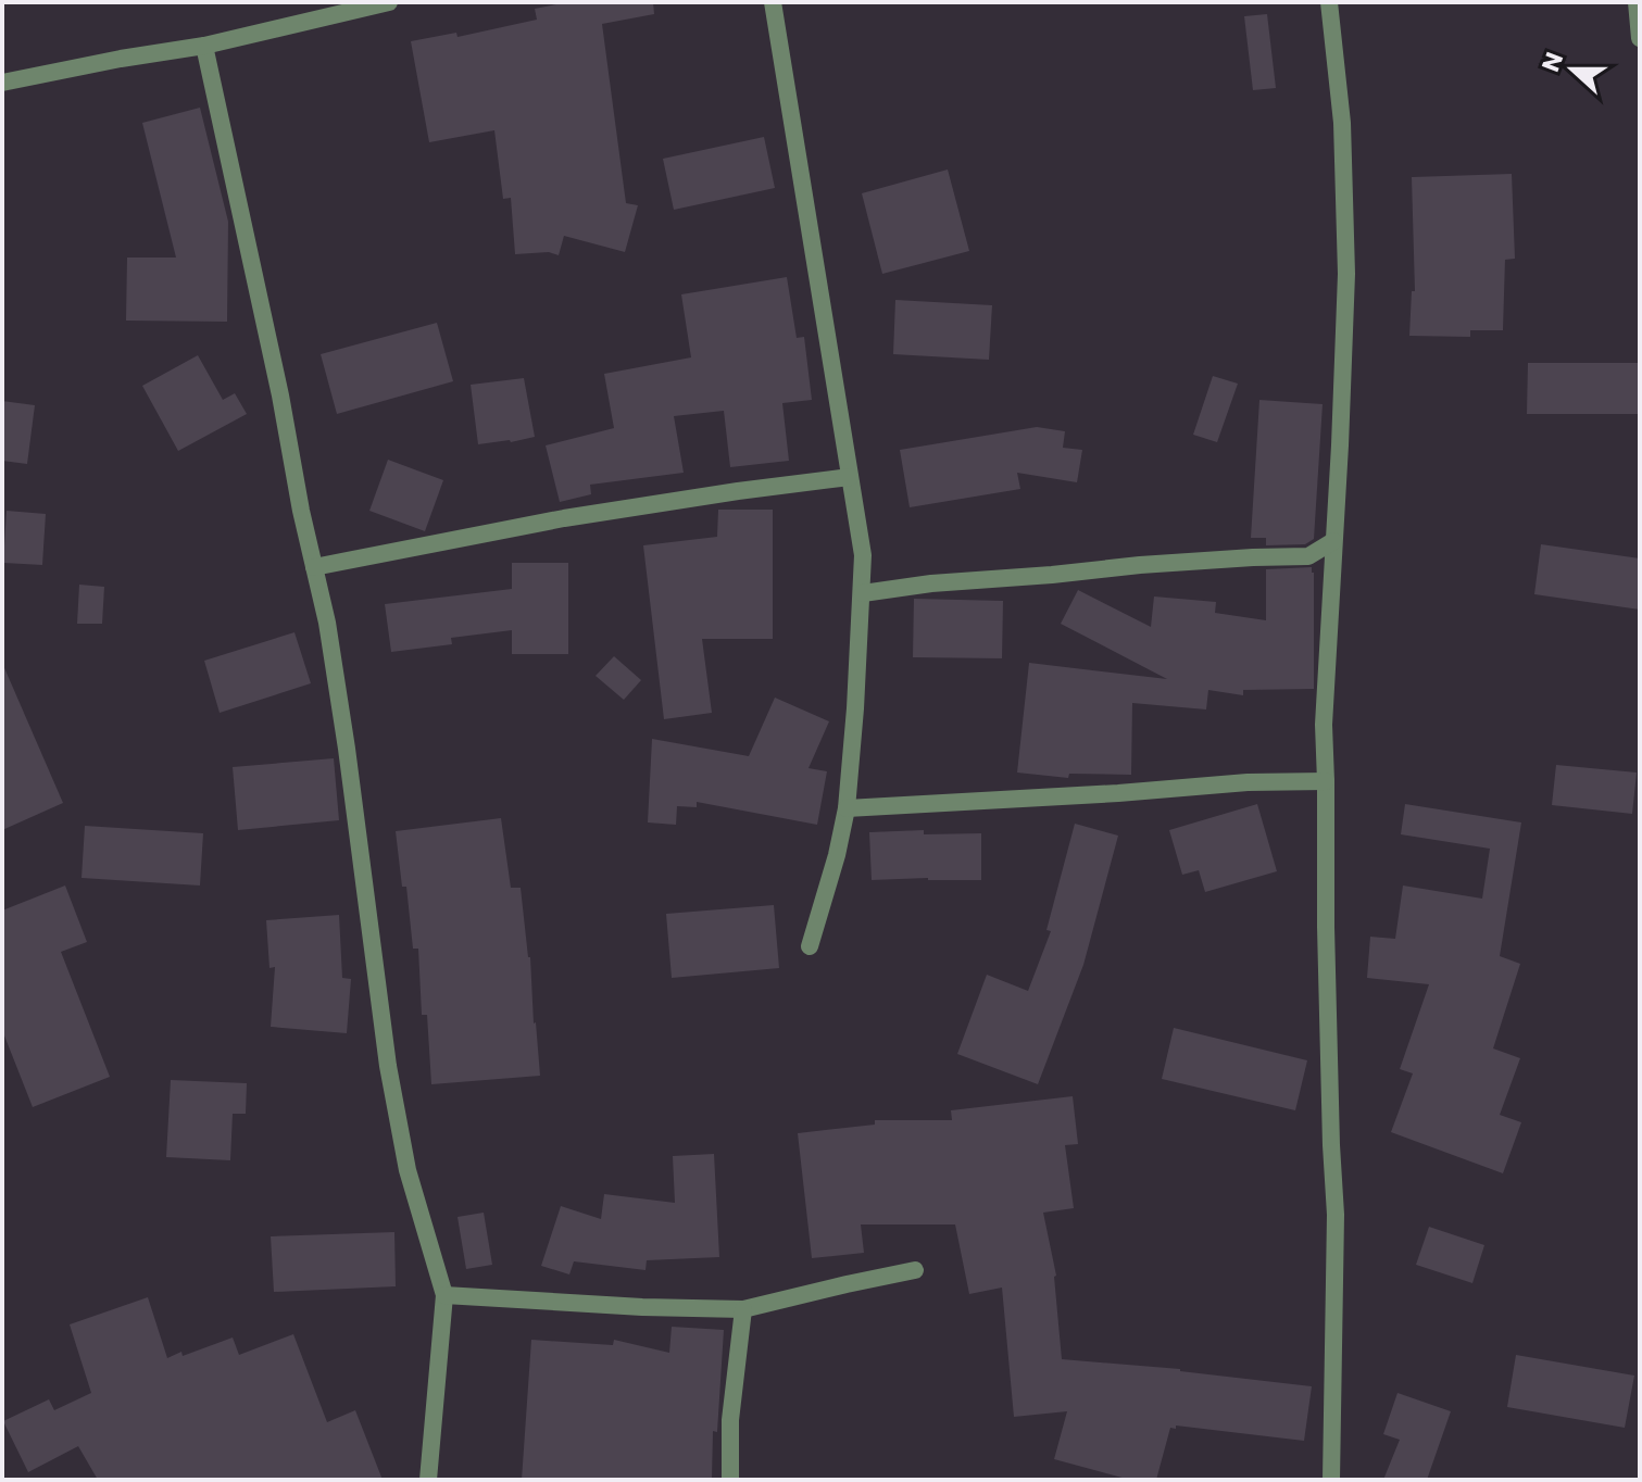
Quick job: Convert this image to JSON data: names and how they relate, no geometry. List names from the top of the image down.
{
  "north": "left"
}
